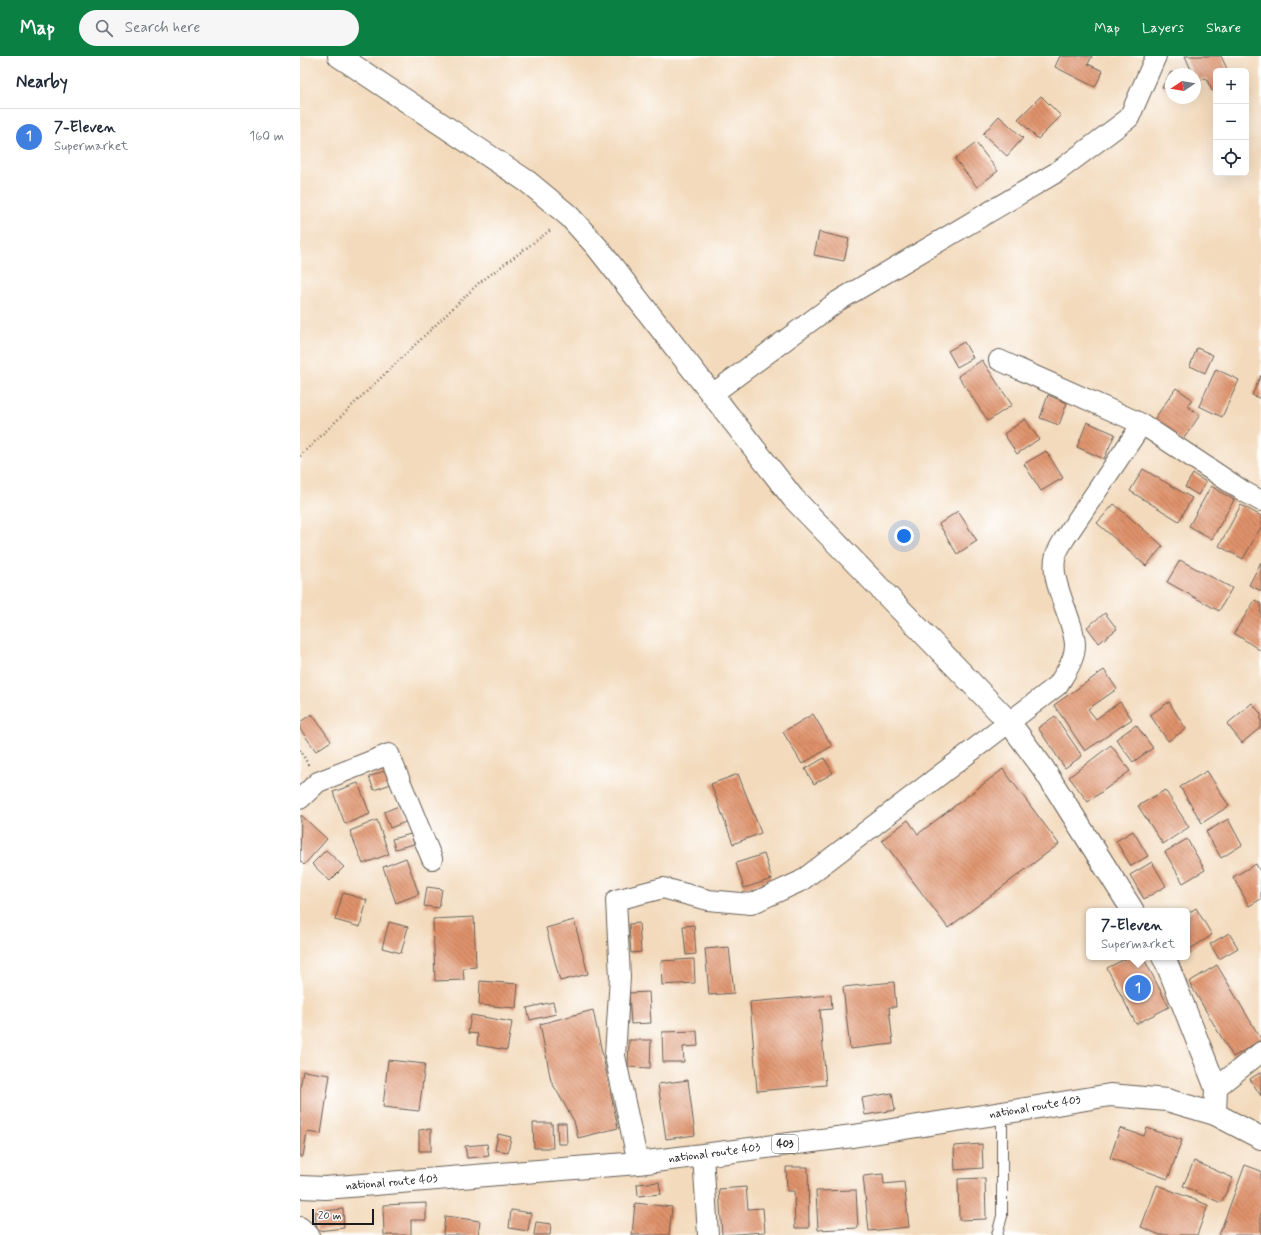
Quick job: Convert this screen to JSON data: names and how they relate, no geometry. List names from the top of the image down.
{
  "streets": {
    "main road": ["national route 403", "403"]
  },
  "scale_bar": "20 m",
  "north": "left",
  "page": {
    "header": "Map",
    "search": "Search here",
    "nav": ["Map", "Layers", "Share"],
    "heading": "Nearby",
    "map_buttons": ["+", "−"],
    "list": [
      {
        "mark": "1",
        "name": "7-Eleven",
        "note": "Supermarket",
        "value": "160 m"
      }
    ],
    "popup": ["7-Eleven", "Supermarket"],
    "pins": "1",
    "scale": "20 m"
  }
}
